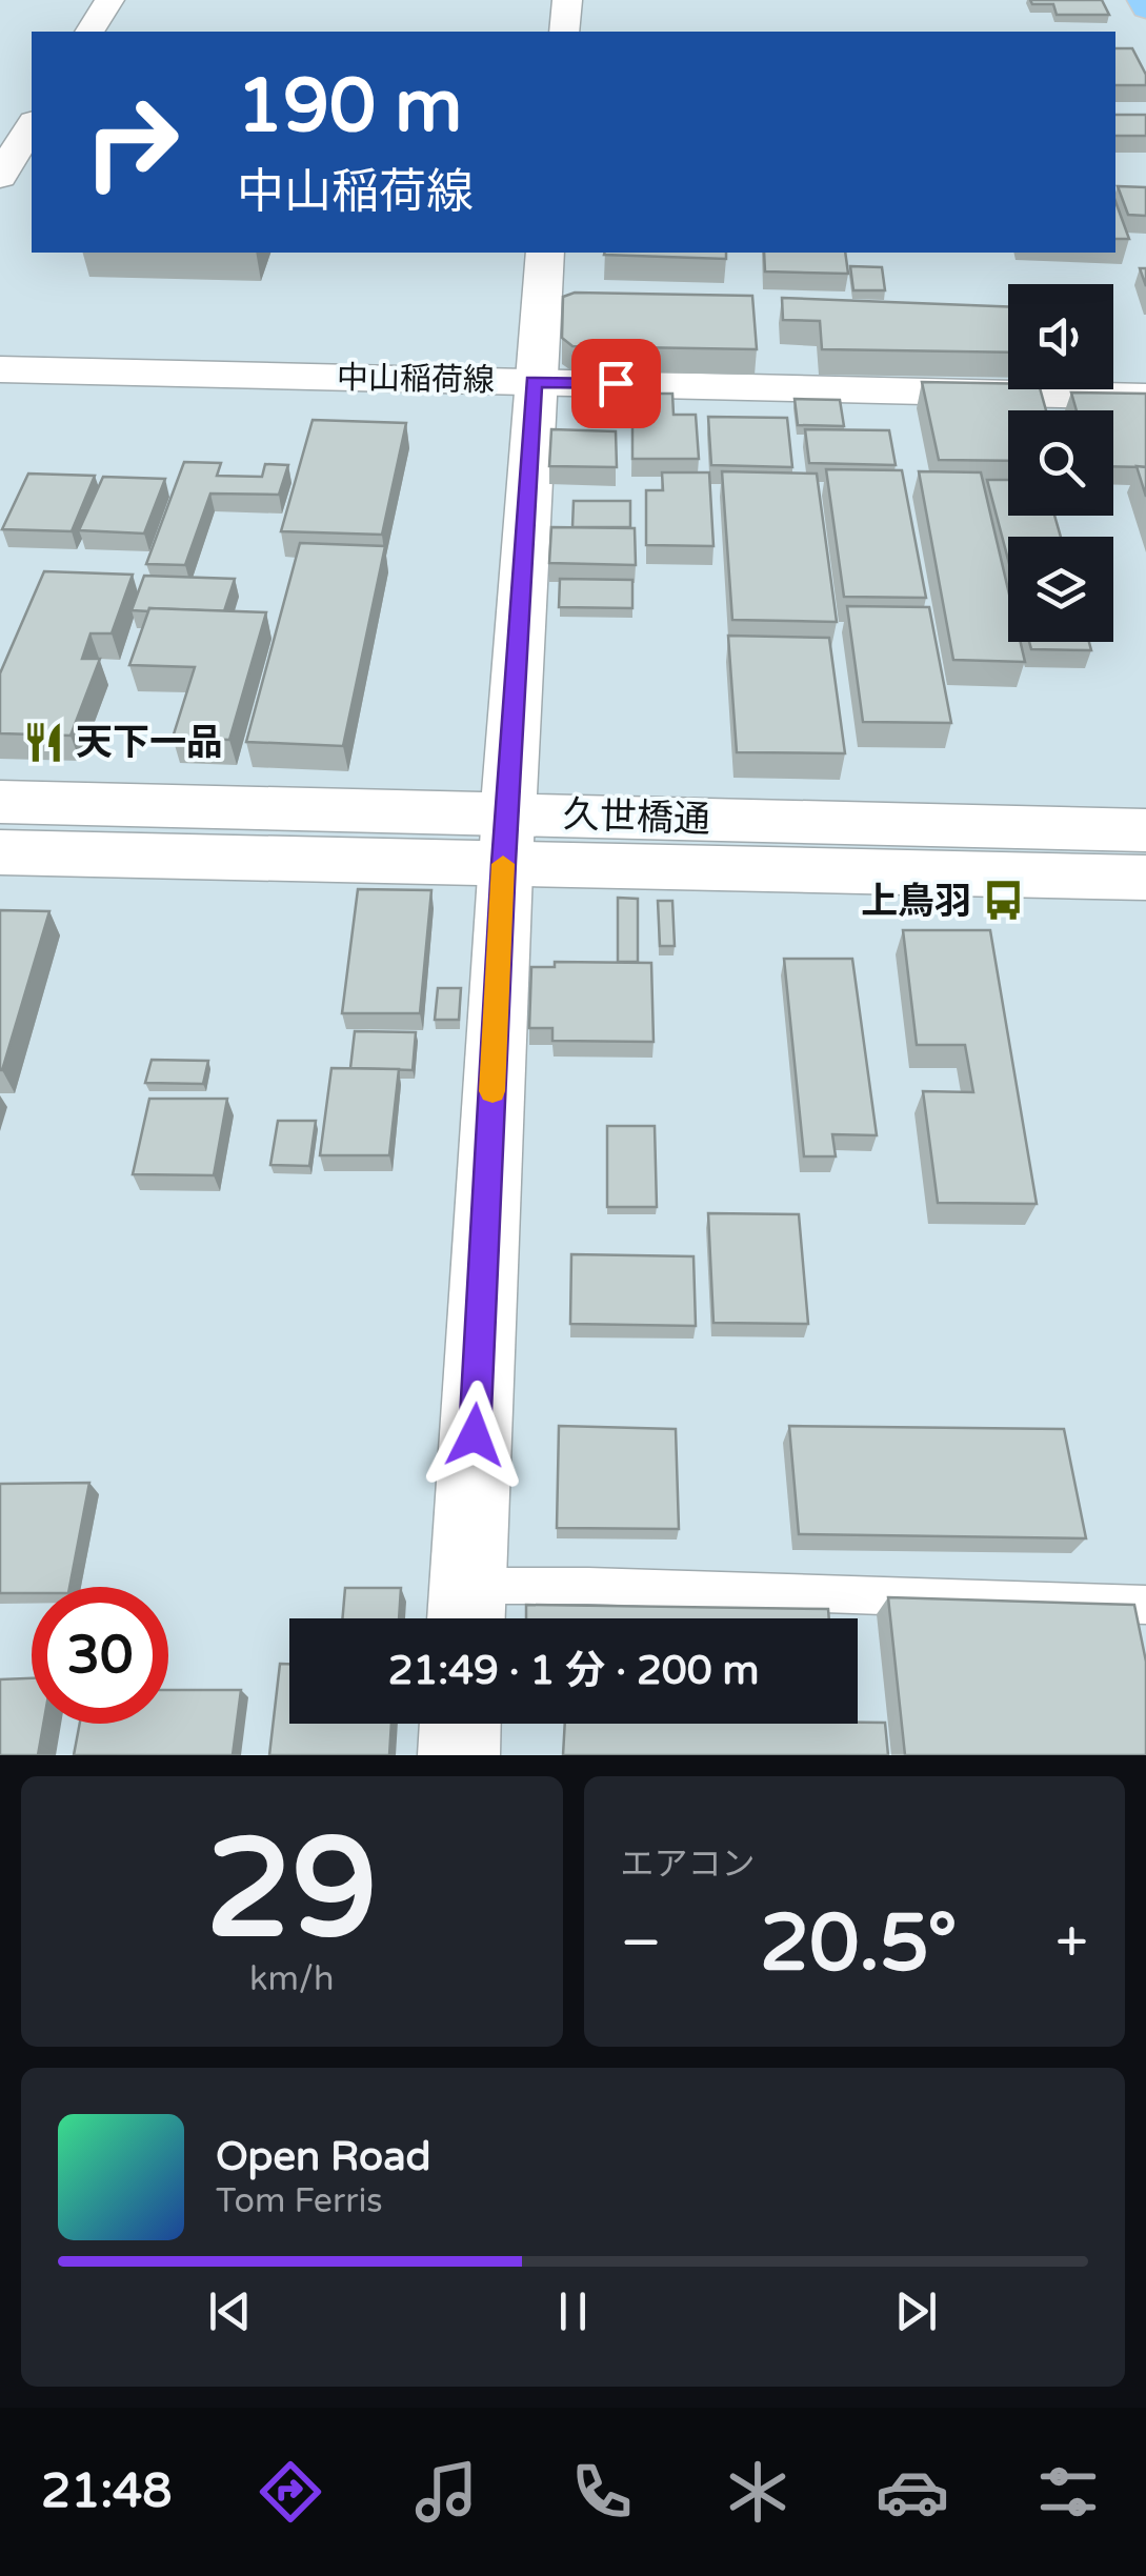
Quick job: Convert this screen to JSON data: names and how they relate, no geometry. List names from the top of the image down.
{
  "streets": {
    "street": ["中山稲荷線", "久世橋通"]
  },
  "places": {
    "restaurant": ["天下一品"],
    "bus stop": ["上鳥羽"]
  },
  "page": {
    "turn": ["190 m", "中山稲荷線"],
    "limit": "30",
    "trip": "21:49 · 1 分 · 200 m",
    "tile": [
      ["29", "km/h"],
      "エアコン"
    ],
    "heat": ["−", "20.5°", "+"],
    "song": ["Open Road", "Tom Ferris"],
    "tabs": "21:48"
  }
}
